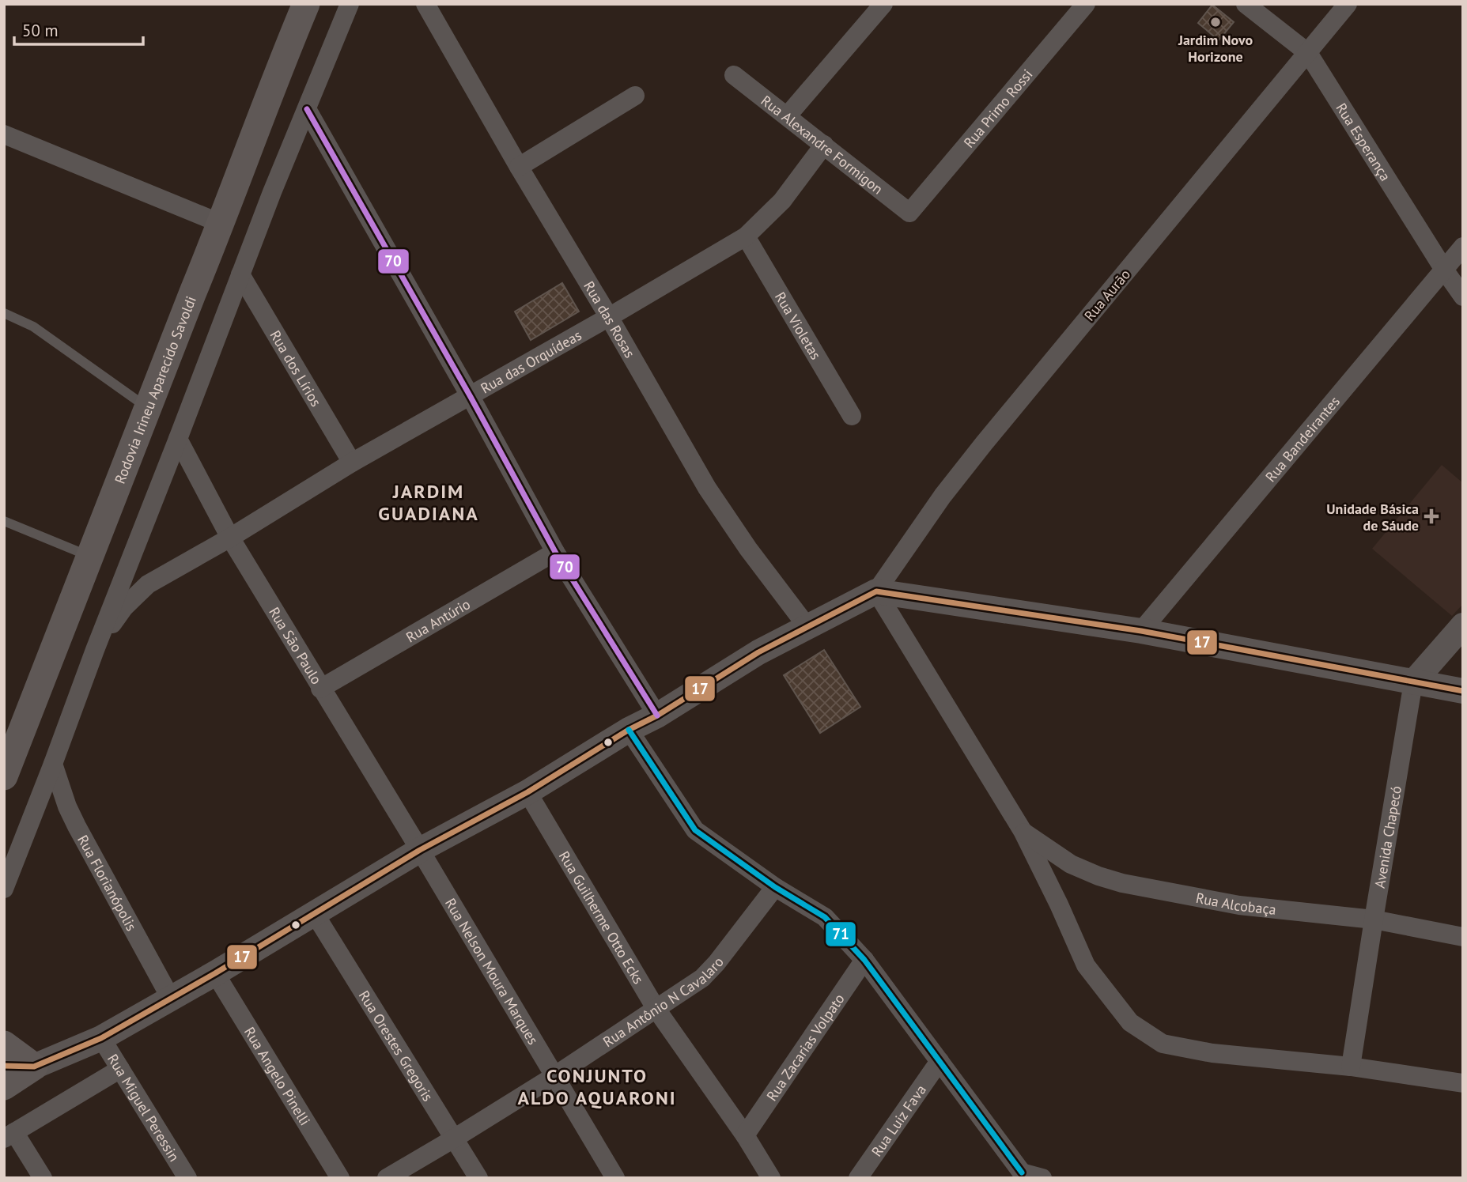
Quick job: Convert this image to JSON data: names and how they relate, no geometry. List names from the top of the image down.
{
  "streets": {
    "main road": ["Rodovia Irineu Aparecido Savoldi"],
    "street": [
      "Rua Primo Rossi",
      "Rua Esperança",
      "Rua Alexandre Formigon",
      "Rua Aurão",
      "Rua das Rosas",
      "Rua Violetas",
      "Rua das Orquídeas",
      "Rua dos Lírios",
      "Rua Bandeirantes",
      "Rua Antúrio",
      "Rua São Paulo",
      "Avenida Chapecó",
      "Rua Florianópolis",
      "Rua Alcobaça",
      "Rua Guilherme Otto Ecks",
      "Rua Nelson Moura Marques",
      "Rua Antônio N Cavalaro",
      "Rua Orestes Gregoris",
      "Rua Zacarias Volpato",
      "Rua Angelo Pinelli",
      "Rua Miguel Peressin",
      "Rua Luiz Fava"
    ]
  },
  "crossings": [
    ["Rua Primo Rossi", "Rua Alexandre Formigon"],
    ["Rua Esperança", "Rua Aurão"],
    ["Rua Esperança", "Rua Bandeirantes"],
    ["Rua Alexandre Formigon", "Rua das Orquídeas"],
    ["Rua das Rosas", "Rua das Orquídeas"],
    ["Rua Violetas", "Rua das Orquídeas"],
    ["Rua das Orquídeas", "Rua dos Lírios"],
    ["Rua das Orquídeas", "Rua São Paulo"],
    ["Rua Antúrio", "Rua São Paulo"],
    ["Rua São Paulo", "Rua Nelson Moura Marques"],
    ["Avenida Chapecó", "Rua Alcobaça"],
    ["Rua Guilherme Otto Ecks", "Rua Antônio N Cavalaro"],
    ["Rua Guilherme Otto Ecks", "Rua Zacarias Volpato"],
    ["Rua Nelson Moura Marques", "Rua Antônio N Cavalaro"],
    ["Rua Antônio N Cavalaro", "Rua Orestes Gregoris"]
  ],
  "districts": ["JARDIM GUADIANA", "CONJUNTO ALDO AQUARONI"],
  "places": {
    "other": ["Jardim Novo Horizone"],
    "health": ["Unidade Básica de Sáude"]
  },
  "lines": ["transit line 70", "transit line 17", "transit line 71"],
  "scale_bar": "50 m"
}
